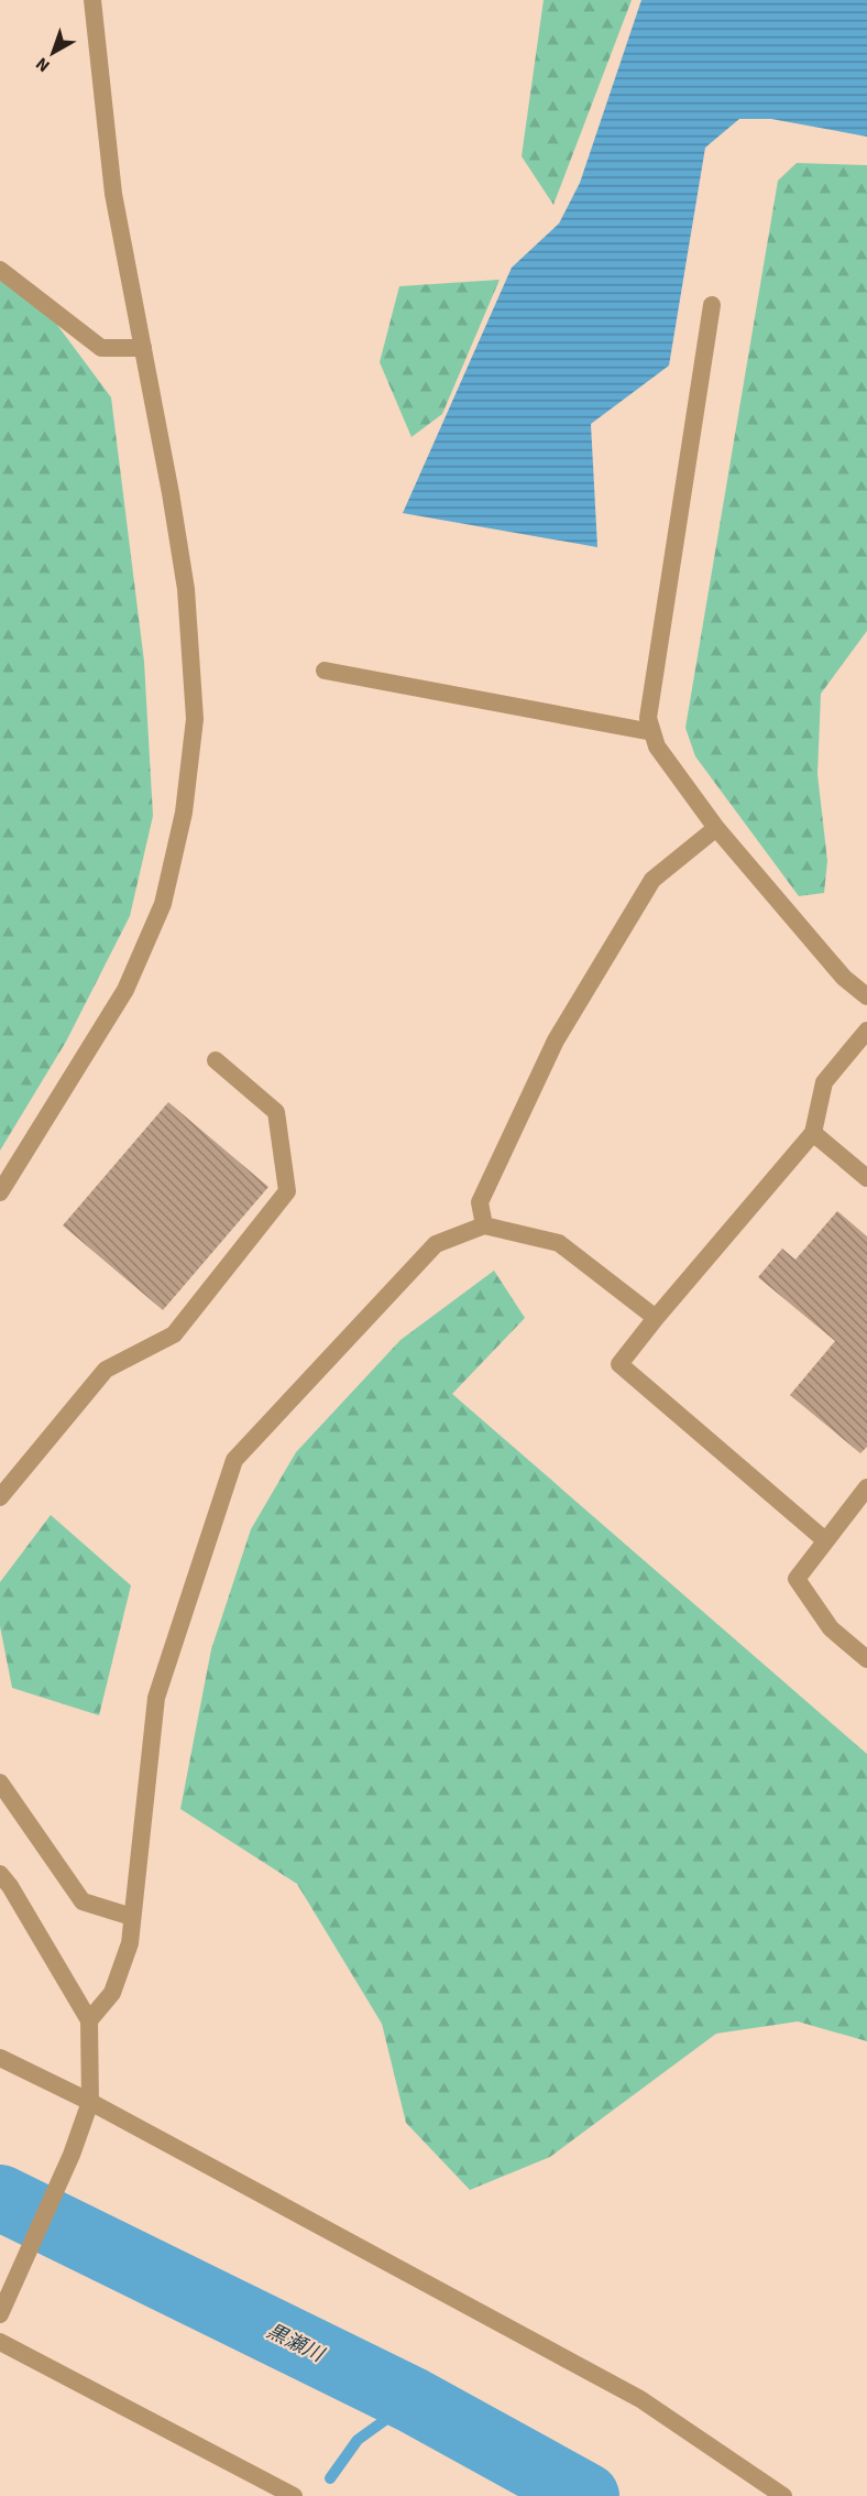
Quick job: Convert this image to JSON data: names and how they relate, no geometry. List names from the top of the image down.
{
  "water": ["黒瀬川"],
  "north": "bottom left"
}
